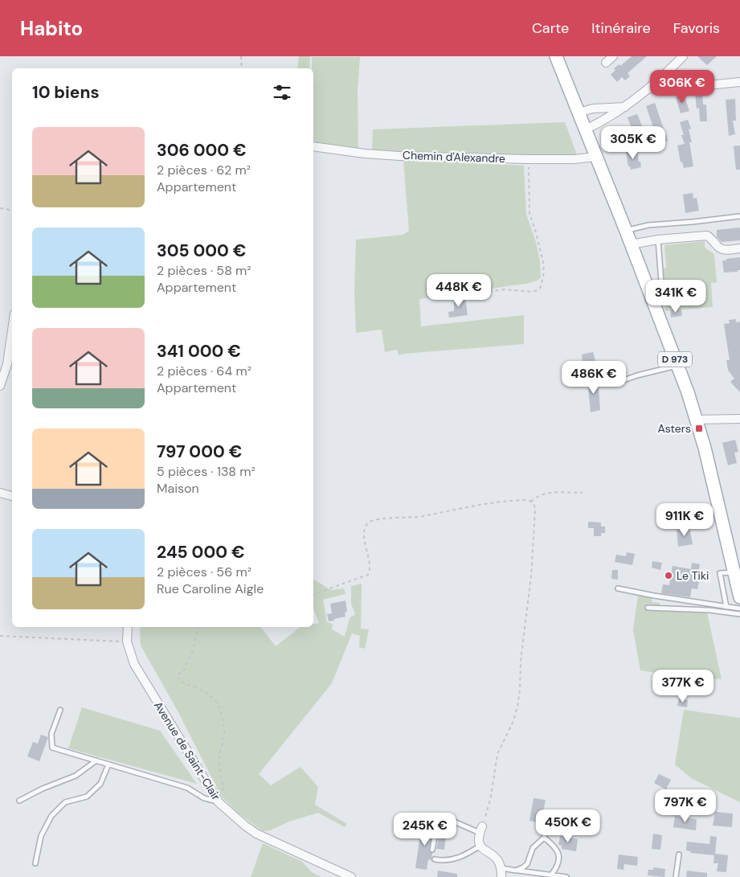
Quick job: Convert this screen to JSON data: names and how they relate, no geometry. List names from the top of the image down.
{
  "streets": {
    "main road": ["D 973"],
    "street": ["Chemin d'Alexandre", "Avenue de Saint-Clair"]
  },
  "crossings": [
    ["Chemin d'Alexandre", "D 973"]
  ],
  "places": {
    "transit": ["Asters"],
    "other": ["Le Tiki"]
  },
  "page": {
    "header": "Habito",
    "nav": ["Carte", "Itinéraire", "Favoris"],
    "heading": "10 biens",
    "price": [
      "306K €",
      "305K €",
      "448K €",
      "341K €",
      "486K €",
      "911K €",
      "377K €",
      "797K €",
      "450K €",
      "245K €"
    ],
    "list": [
      {
        "name": "306 000 €",
        "note": "2 pièces · 62 m² · Appartement"
      },
      {
        "name": "305 000 €",
        "note": "2 pièces · 58 m² · Appartement"
      },
      {
        "name": "341 000 €",
        "note": "2 pièces · 64 m² · Appartement"
      },
      {
        "name": "797 000 €",
        "note": "5 pièces · 138 m² · Maison"
      },
      {
        "name": "245 000 €",
        "note": "2 pièces · 56 m² · Rue Caroline Aigle"
      }
    ]
  }
}
